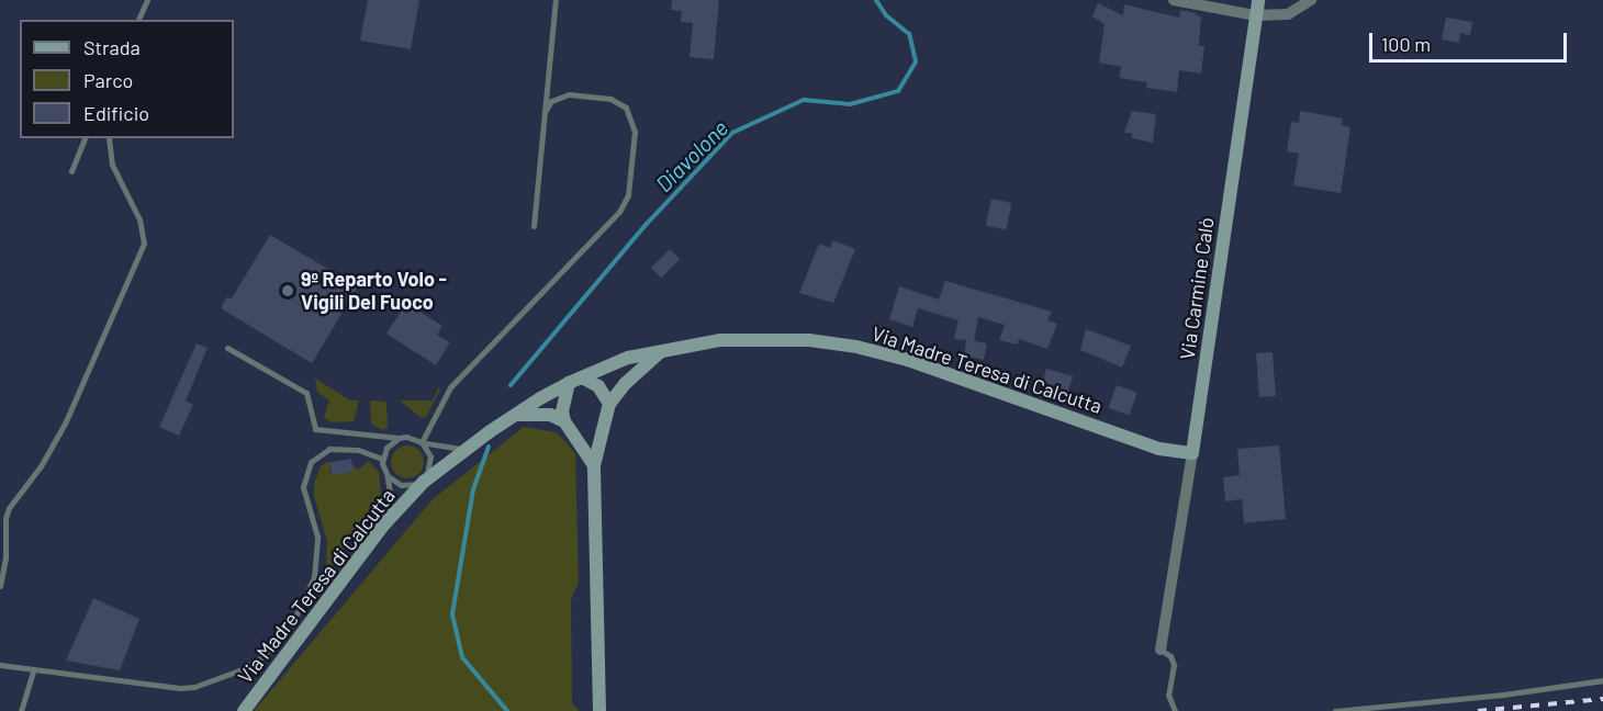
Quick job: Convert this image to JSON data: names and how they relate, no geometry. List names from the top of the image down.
{
  "streets": {
    "street": ["Via Carmine Calò", "Via Madre Teresa di Calcutta"]
  },
  "crossings": [
    ["Via Carmine Calò", "Via Madre Teresa di Calcutta"]
  ],
  "water": ["Diavolone"],
  "places": ["9º Reparto Volo - Vigili Del Fuoco"],
  "legend": ["Strada", "Parco", "Edificio"],
  "scale_bar": "100 m"
}
